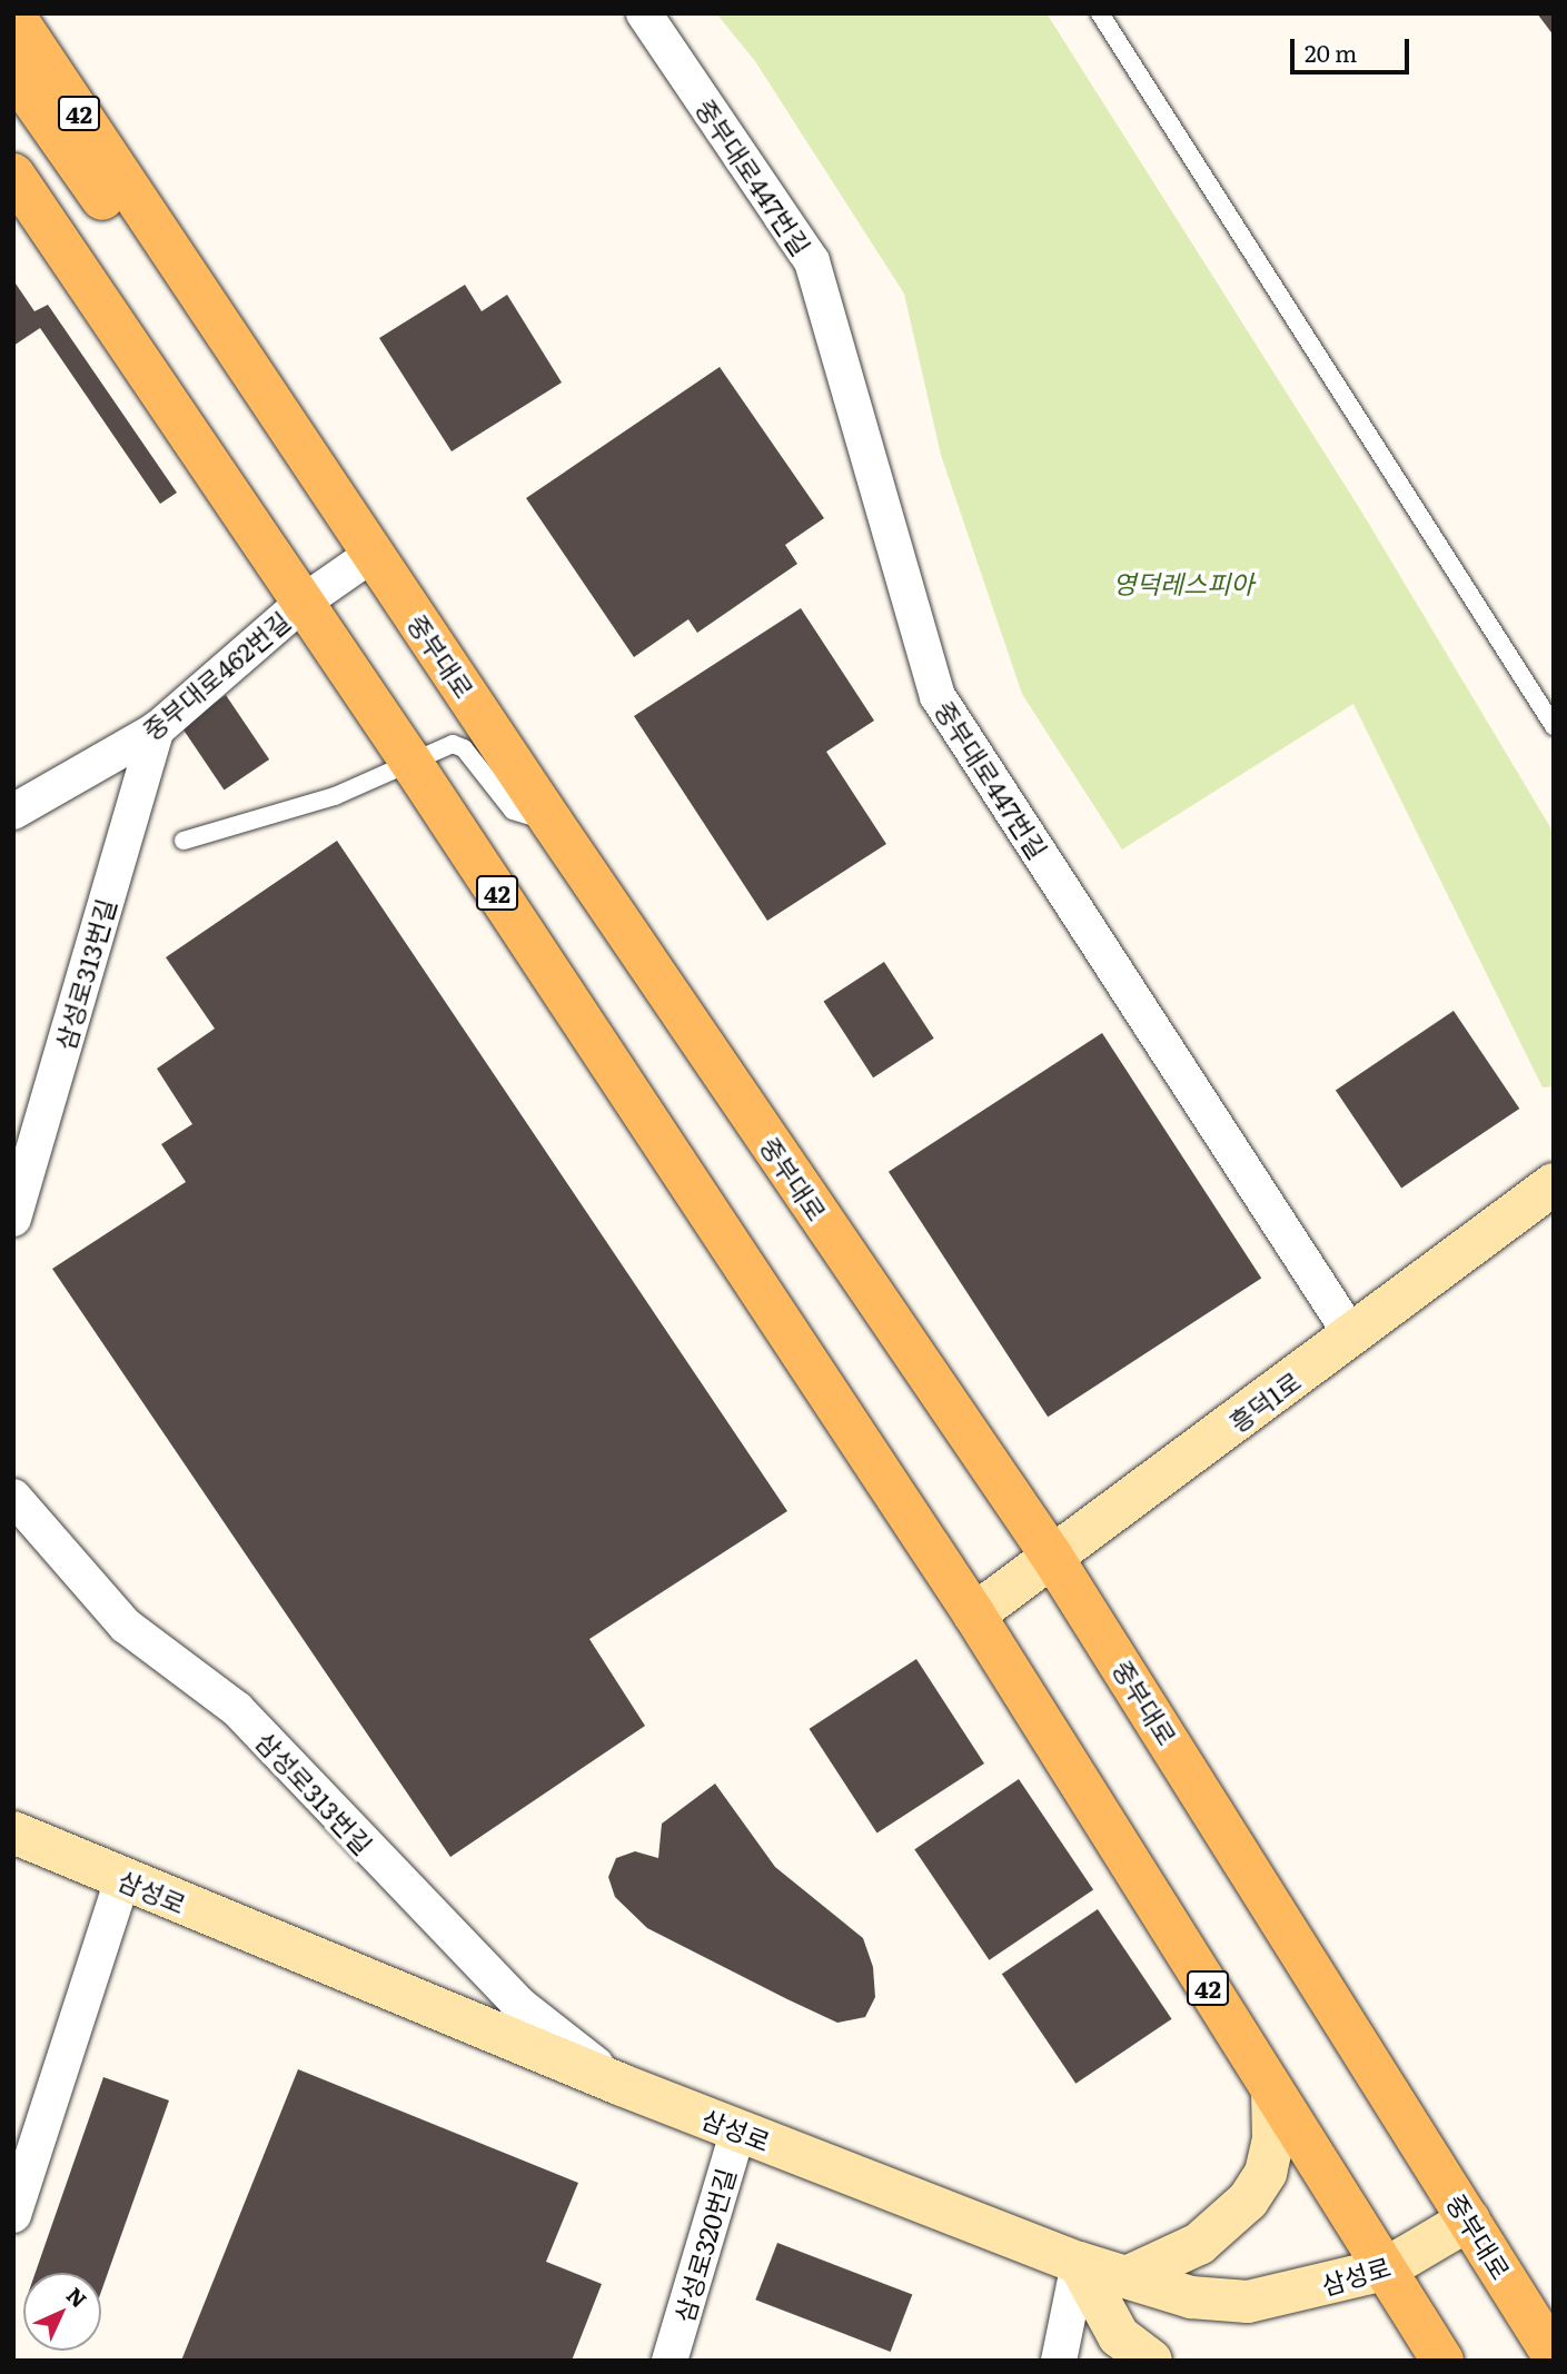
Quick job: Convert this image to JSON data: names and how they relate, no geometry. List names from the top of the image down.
{
  "streets": {
    "main road": ["42", "중부대로"],
    "street": [
      "중부대로447번길",
      "중부대로462번길",
      "삼성로313번길",
      "흥덕1로",
      "삼성로",
      "삼성로320번길"
    ]
  },
  "crossings": [
    ["42", "중부대로462번길"],
    ["42", "흥덕1로"],
    ["42", "삼성로"],
    ["중부대로447번길", "흥덕1로"],
    ["중부대로", "중부대로462번길"],
    ["중부대로", "흥덕1로"],
    ["중부대로", "삼성로"],
    ["중부대로462번길", "삼성로313번길"],
    ["삼성로313번길", "삼성로"],
    ["삼성로", "삼성로320번길"]
  ],
  "parks": ["영덕레스피아"],
  "scale_bar": "20 m",
  "north": "top right"
}
